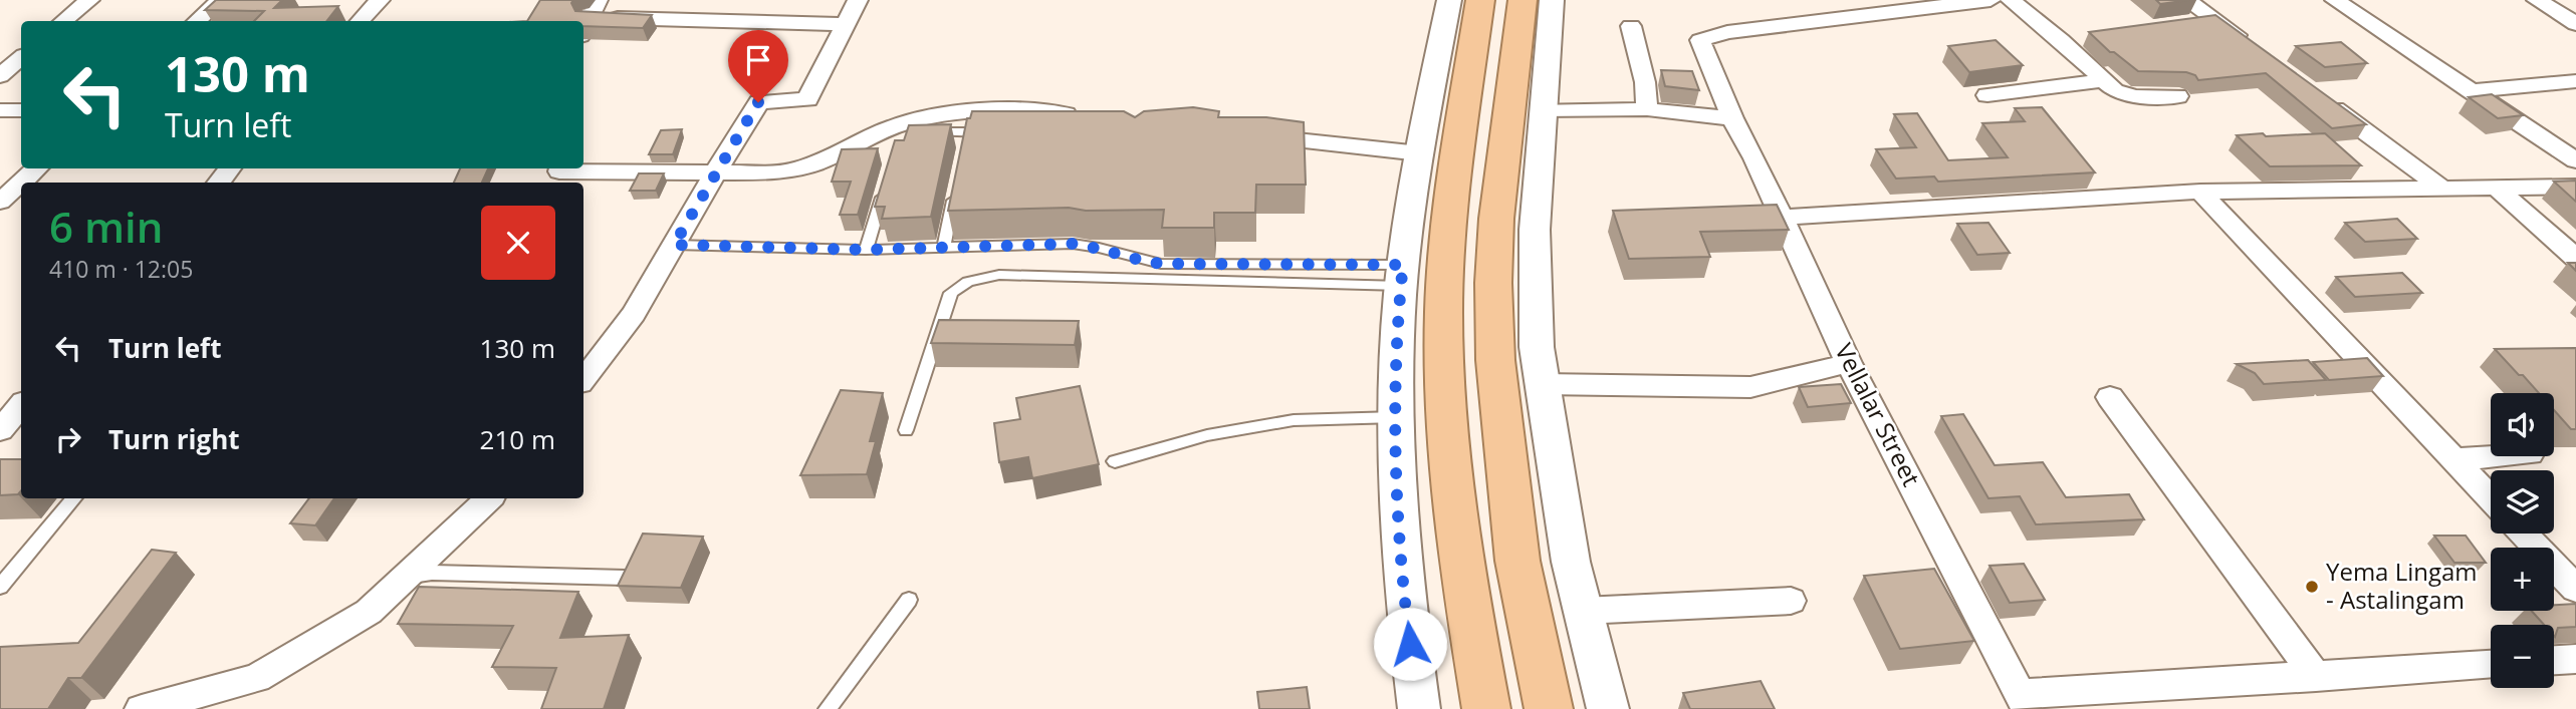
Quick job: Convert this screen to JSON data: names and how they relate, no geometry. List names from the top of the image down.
{
  "streets": {
    "street": ["Vellalar Street"]
  },
  "places": ["Yema Lingam - Astalingam"],
  "page": {
    "turn": ["130 m", "Turn left"],
    "heading": ["6 min", "410 m · 12:05"],
    "list": [
      {
        "name": "Turn left",
        "value": "130 m"
      },
      {
        "name": "Turn right",
        "value": "210 m"
      }
    ],
    "map_buttons": ["+", "−"]
  }
}
